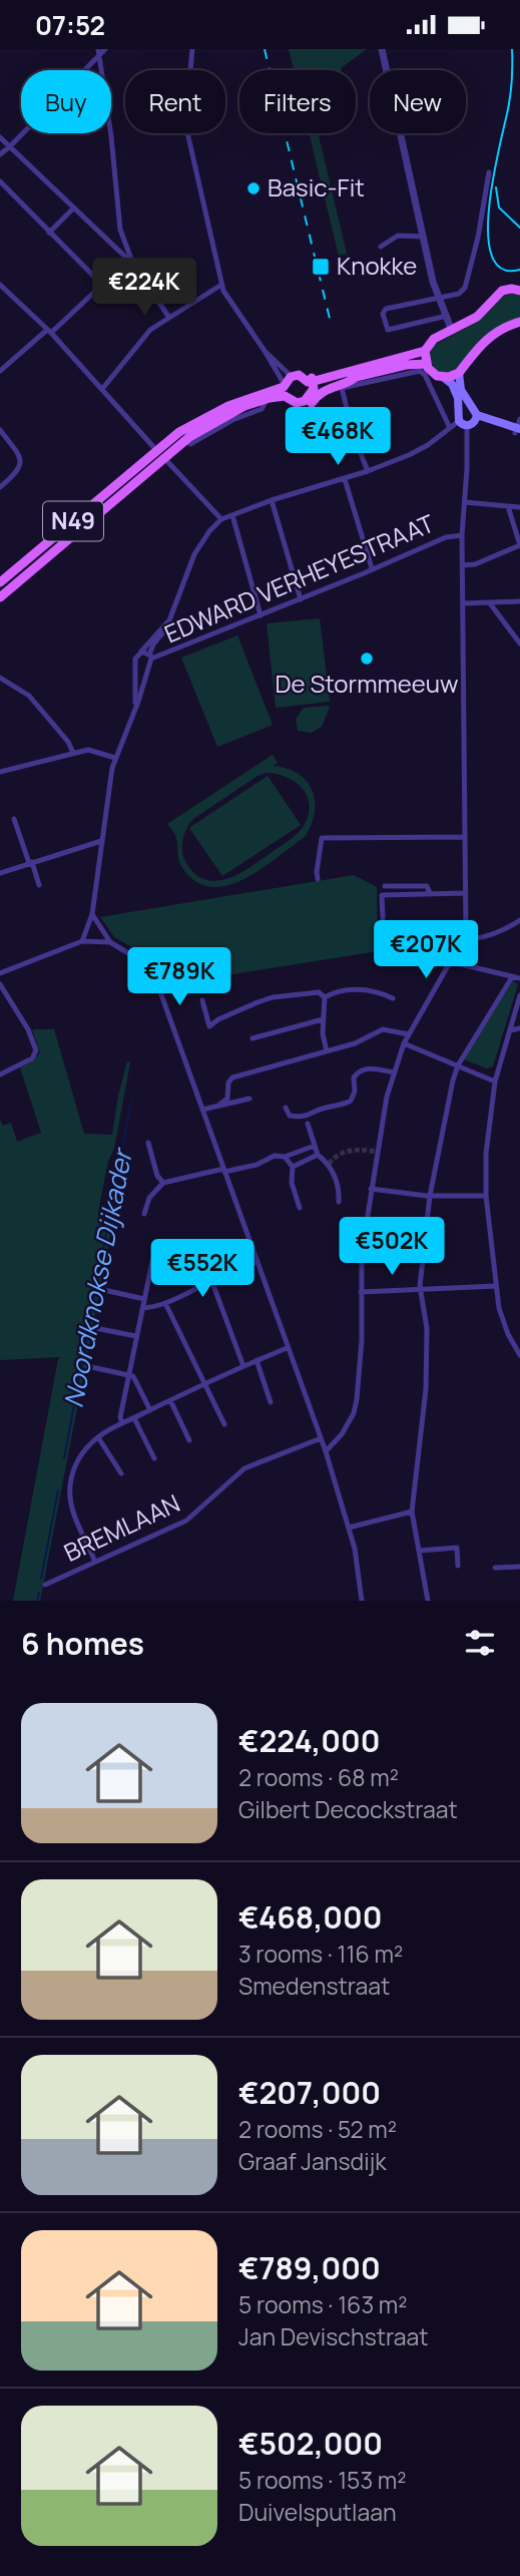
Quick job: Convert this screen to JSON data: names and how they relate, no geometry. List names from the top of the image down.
{
  "streets": {
    "main road": ["N49"],
    "street": ["EDWARD VERHEYESTRAAT", "BREMLAAN"]
  },
  "water": ["Noordknokse Dijkader"],
  "places": {
    "other": ["Basic-Fit", "De Stormmeeuw"],
    "transit": ["Knokke"]
  },
  "page": {
    "status": "07:52",
    "chip": [
      "Buy",
      "Rent",
      "Filters",
      "New"
    ],
    "price": [
      "€224K",
      "€468K",
      "€207K",
      "€789K",
      "€502K",
      "€552K"
    ],
    "heading": "6 homes",
    "list": [
      {
        "name": "€224,000",
        "note": "2 rooms · 68 m² · Gilbert Decockstraat"
      },
      {
        "name": "€468,000",
        "note": "3 rooms · 116 m² · Smedenstraat"
      },
      {
        "name": "€207,000",
        "note": "2 rooms · 52 m² · Graaf Jansdijk"
      },
      {
        "name": "€789,000",
        "note": "5 rooms · 163 m² · Jan Devischstraat"
      },
      {
        "name": "€502,000",
        "note": "5 rooms · 153 m² · Duivelsputlaan"
      }
    ]
  }
}
